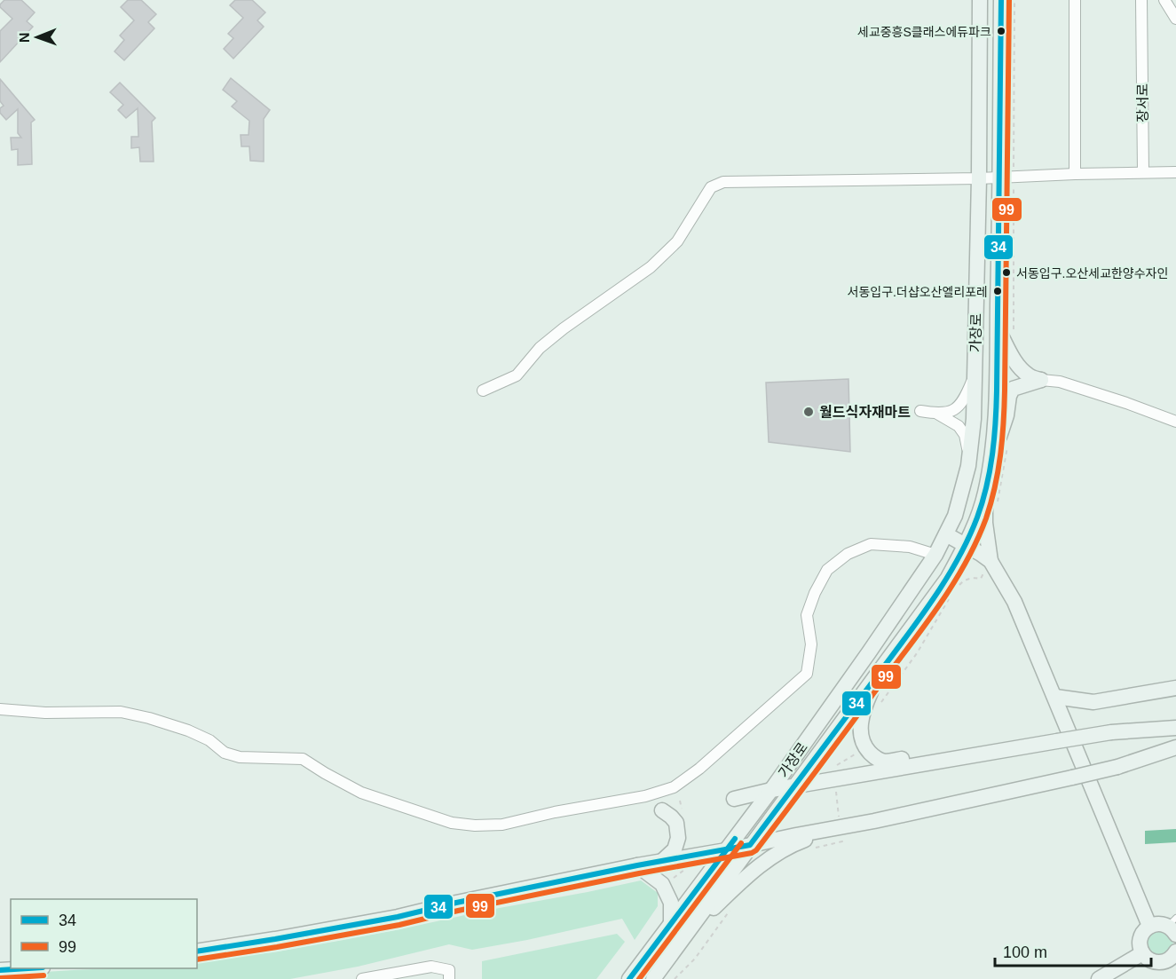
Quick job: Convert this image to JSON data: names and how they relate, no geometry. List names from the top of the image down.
{
  "streets": {
    "main road": ["가장로"],
    "street": ["장서로"]
  },
  "places": [
    "세교중흥S클래스에듀파크",
    "서동입구.오산세교한양수자인",
    "서동입구.더샵오산엘리포레",
    "월드식자재마트"
  ],
  "lines": ["transit line 34", "transit line 99"],
  "legend": ["34", "99"],
  "scale_bar": "100 m",
  "north": "left"
}
